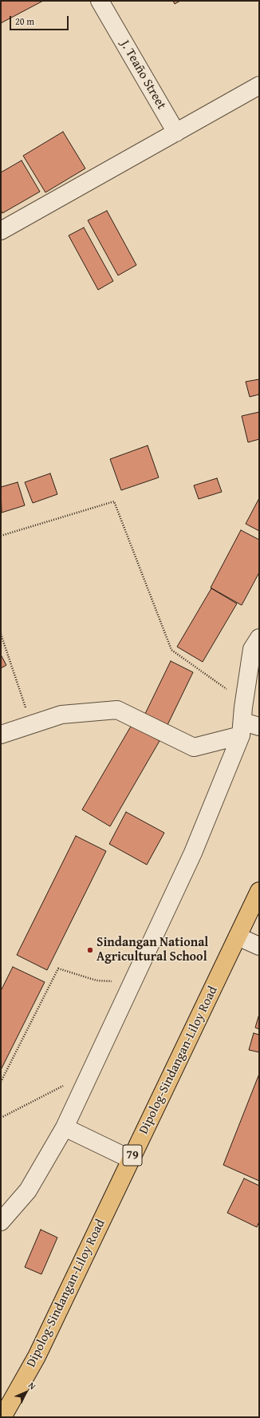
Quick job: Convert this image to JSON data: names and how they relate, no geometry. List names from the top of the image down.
{
  "streets": {
    "highway": ["Dipolog-Sindangan-Liloy Road", "79"],
    "street": ["J. Teaño Street"]
  },
  "places": ["Sindangan National Agricultural School"],
  "scale_bar": "20 m",
  "north": "top right"
}
